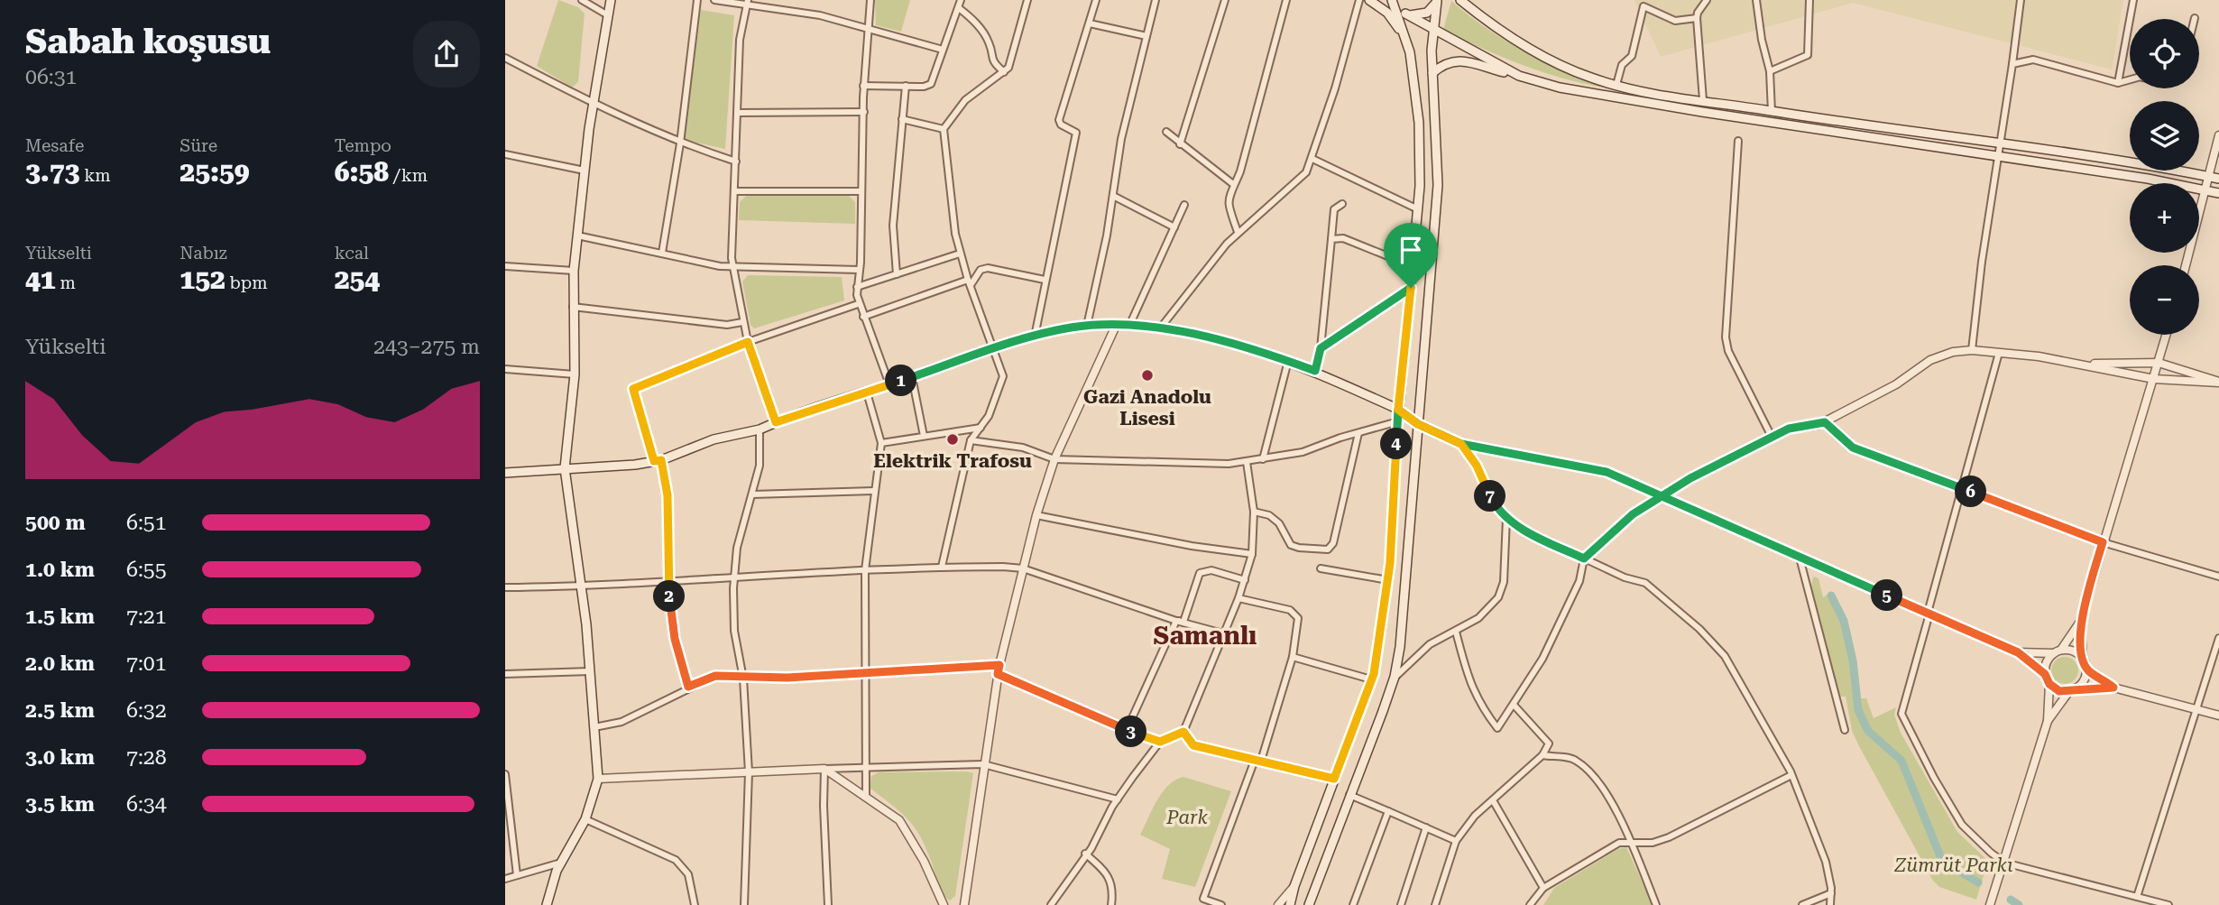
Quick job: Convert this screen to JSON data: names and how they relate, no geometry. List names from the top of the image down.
{
  "districts": ["Samanlı"],
  "parks": ["Park", "Zümrüt Parkı"],
  "places": ["Gazi Anadolu Lisesi", "Elektrik Trafosu"],
  "page": {
    "heading": ["Sabah koşusu", "06:31"],
    "map_buttons": ["+", "−"],
    "stats": [
      ["Mesafe", "3.73 km"],
      ["Süre", "25:59"],
      ["Tempo", "6:58 /km"],
      ["Yükselti", "41 m"],
      ["Nabız", "152 bpm"],
      ["kcal", "254"]
    ],
    "chart": ["Yükselti", "243–275 m"],
    "pins": [
      "1",
      "4",
      "6",
      "7",
      "5",
      "2",
      "3"
    ],
    "list": [
      {
        "name": "500 m",
        "note": "6:51"
      },
      {
        "name": "1.0 km",
        "note": "6:55"
      },
      {
        "name": "1.5 km",
        "note": "7:21"
      },
      {
        "name": "2.0 km",
        "note": "7:01"
      },
      {
        "name": "2.5 km",
        "note": "6:32"
      },
      {
        "name": "3.0 km",
        "note": "7:28"
      },
      {
        "name": "3.5 km",
        "note": "6:34"
      }
    ]
  }
}
